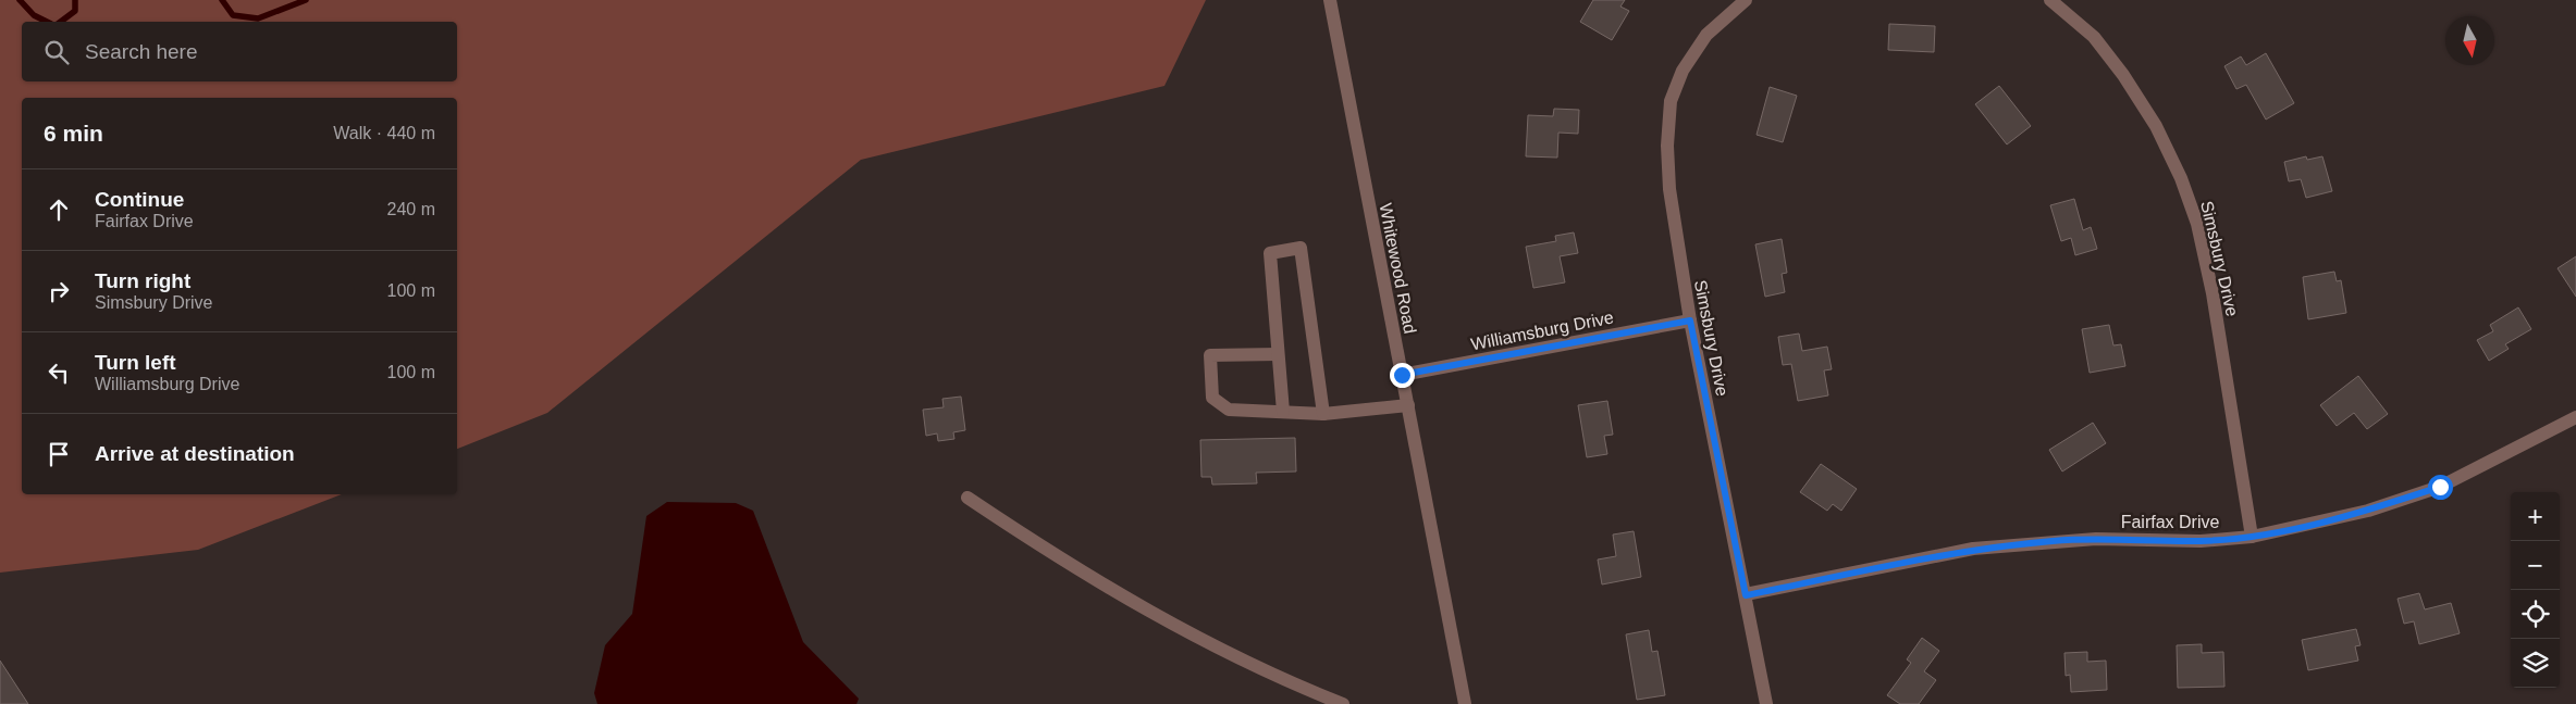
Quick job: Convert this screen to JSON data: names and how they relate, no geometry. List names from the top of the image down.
{
  "streets": {
    "street": [
      "Simsbury Drive",
      "Whitewood Road",
      "Williamsburg Drive",
      "Fairfax Drive"
    ]
  },
  "crossings": [
    ["Simsbury Drive", "Williamsburg Drive"],
    ["Simsbury Drive", "Fairfax Drive"],
    ["Whitewood Road", "Williamsburg Drive"]
  ],
  "north": "bottom",
  "page": {
    "search": "Search here",
    "heading": ["6 min", "Walk · 440 m"],
    "list": [
      ["Continue", "Fairfax Drive", "240 m"],
      ["Turn right", "Simsbury Drive", "100 m"],
      ["Turn left", "Williamsburg Drive", "100 m"],
      "Arrive at destination"
    ],
    "map_buttons": ["+", "−"]
  }
}
